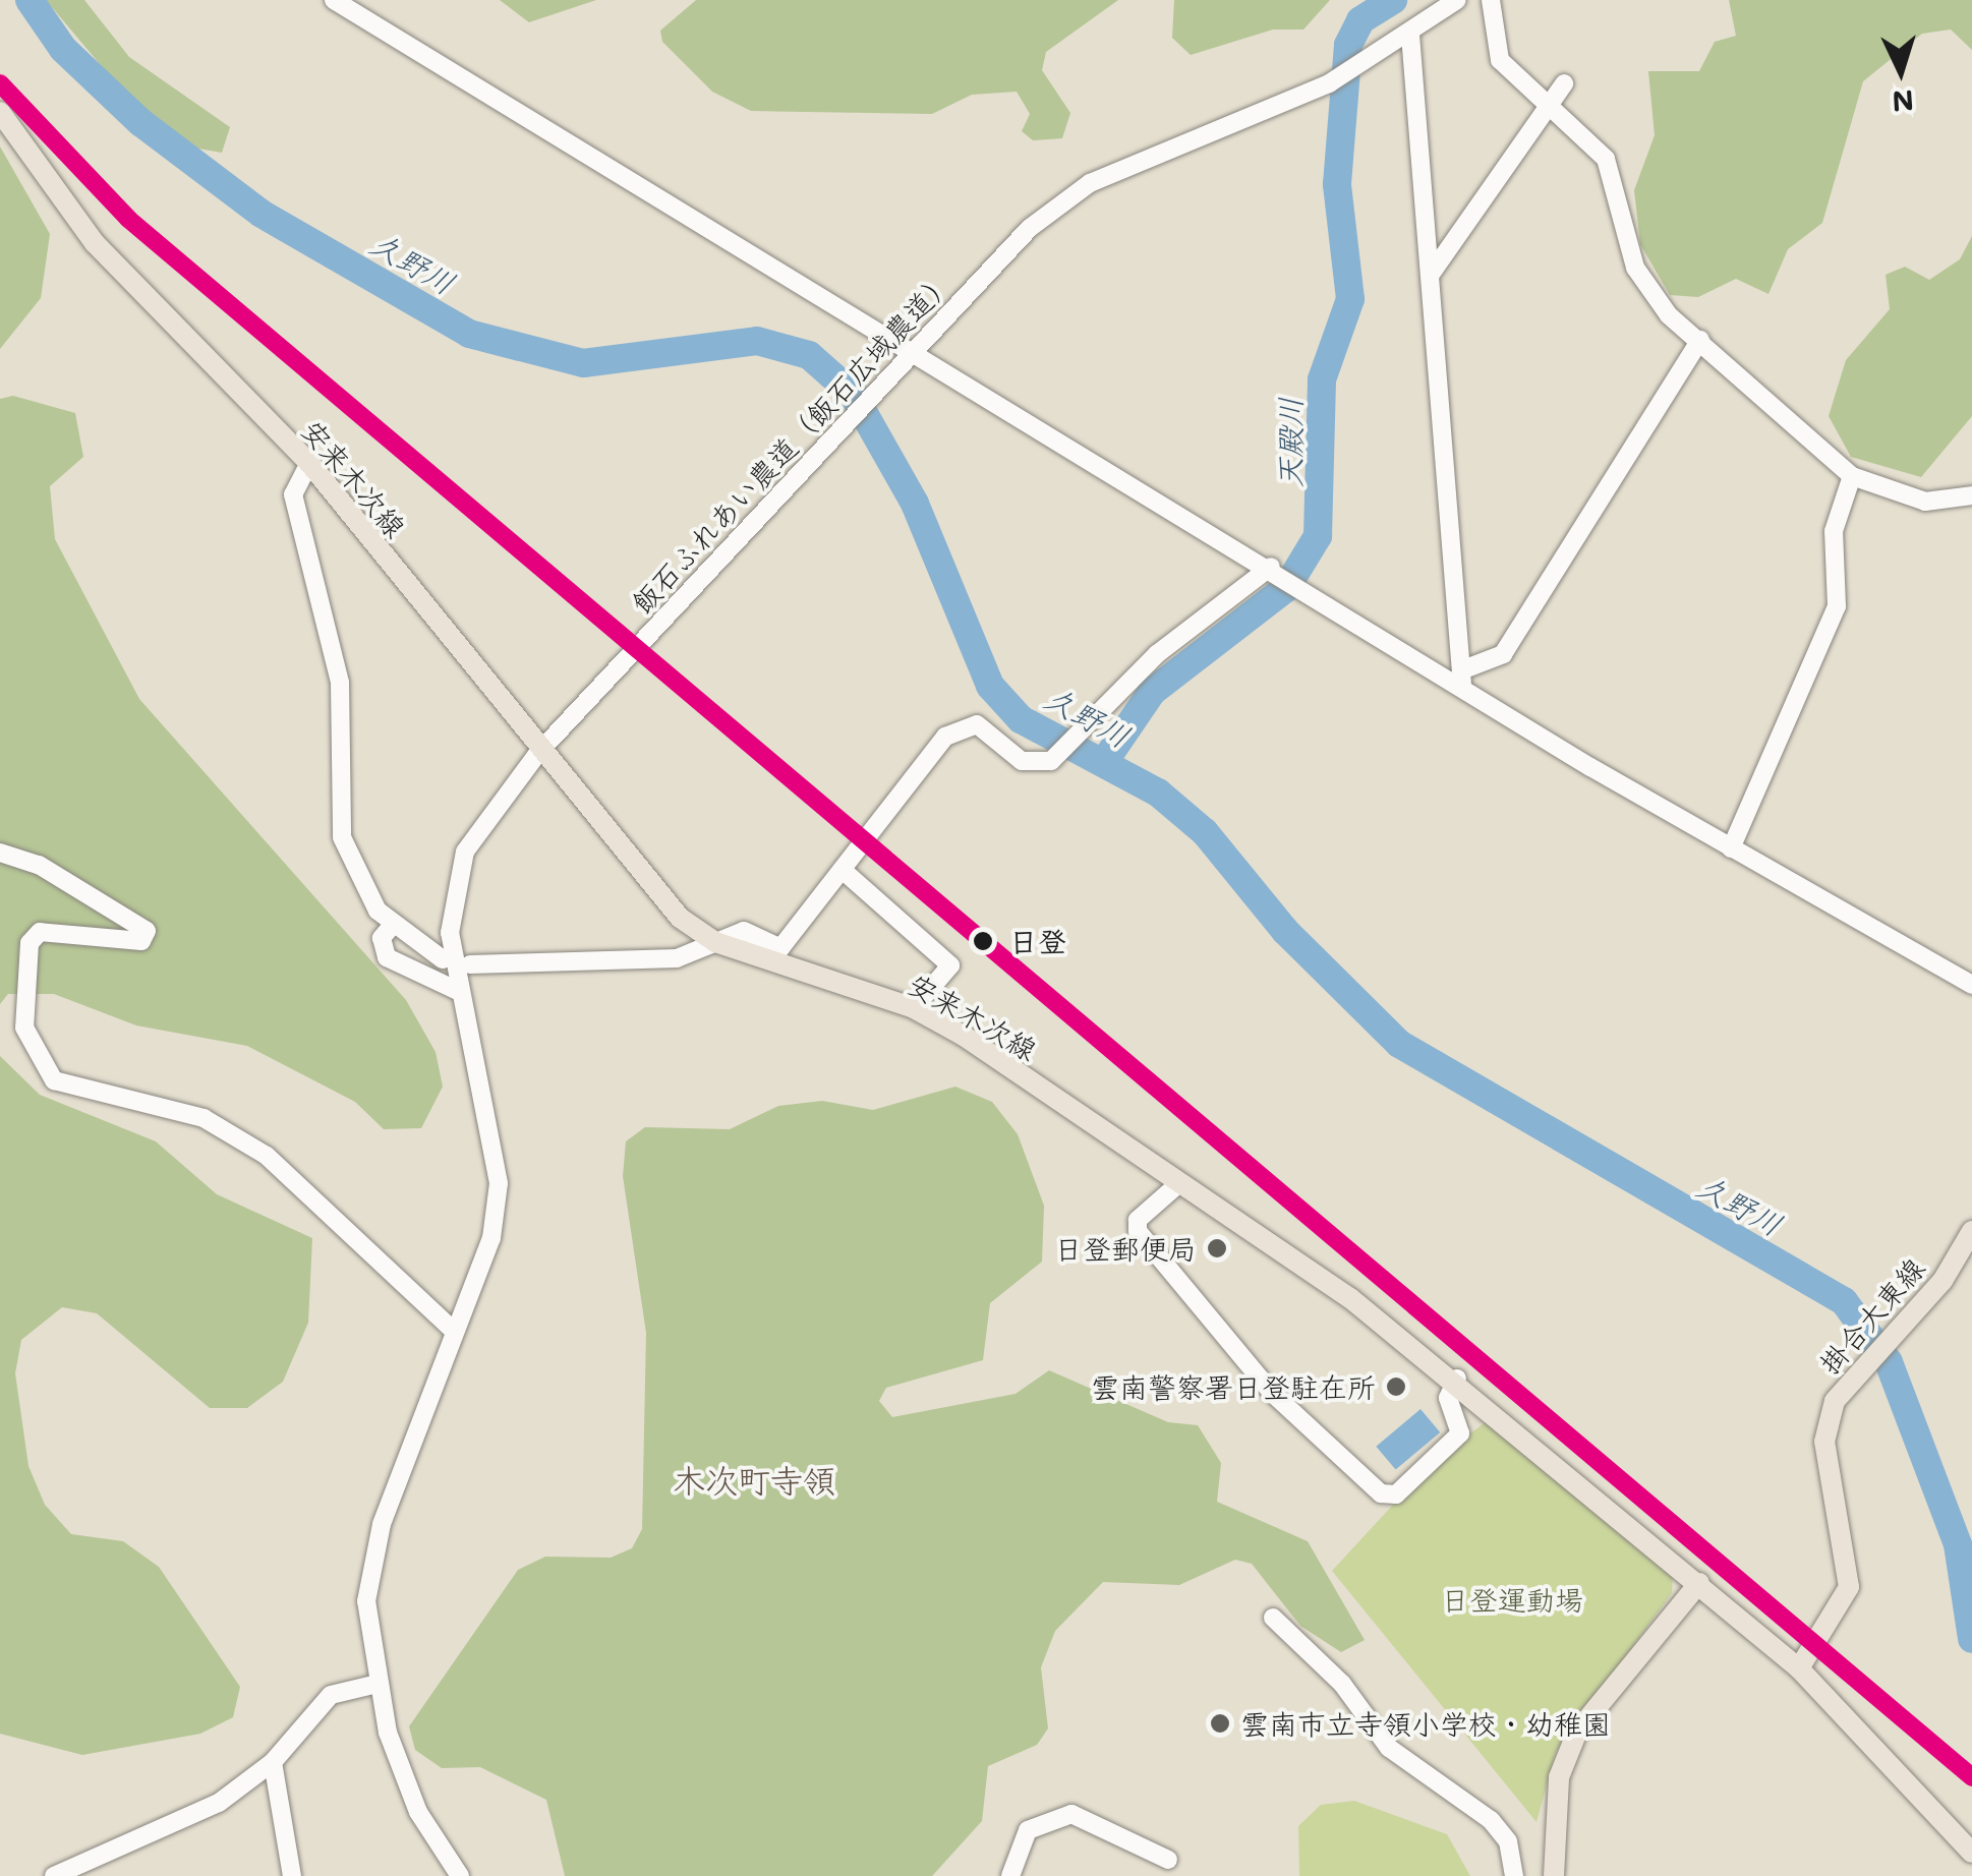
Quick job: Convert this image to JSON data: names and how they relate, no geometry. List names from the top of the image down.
{
  "streets": {
    "main road": ["安来木次線", "掛合大東線"],
    "street": ["飯石ふれあい農道（飯石広域農道）"]
  },
  "crossings": [
    ["飯石ふれあい農道（飯石広域農道）", "安来木次線"],
    ["安来木次線", "掛合大東線"]
  ],
  "districts": ["木次町寺領"],
  "water": ["久野川", "天殿川"],
  "parks": ["日登運動場"],
  "places": [
    "日登",
    "日登郵便局",
    "雲南警察署日登駐在所",
    "雲南市立寺領小学校・幼稚園"
  ],
  "north": "bottom"
}
